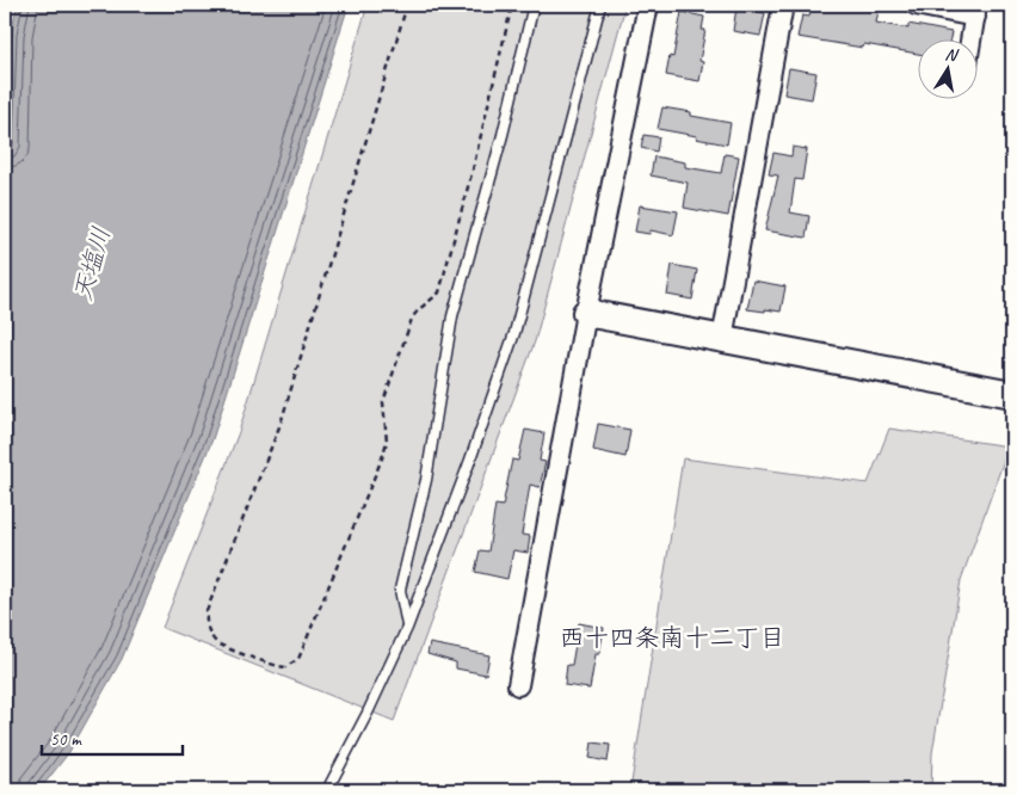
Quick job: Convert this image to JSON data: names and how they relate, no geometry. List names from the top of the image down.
{
  "districts": ["西十四条南十二丁目"],
  "water": ["天塩川"],
  "scale_bar": "50 m",
  "north": "top"
}
